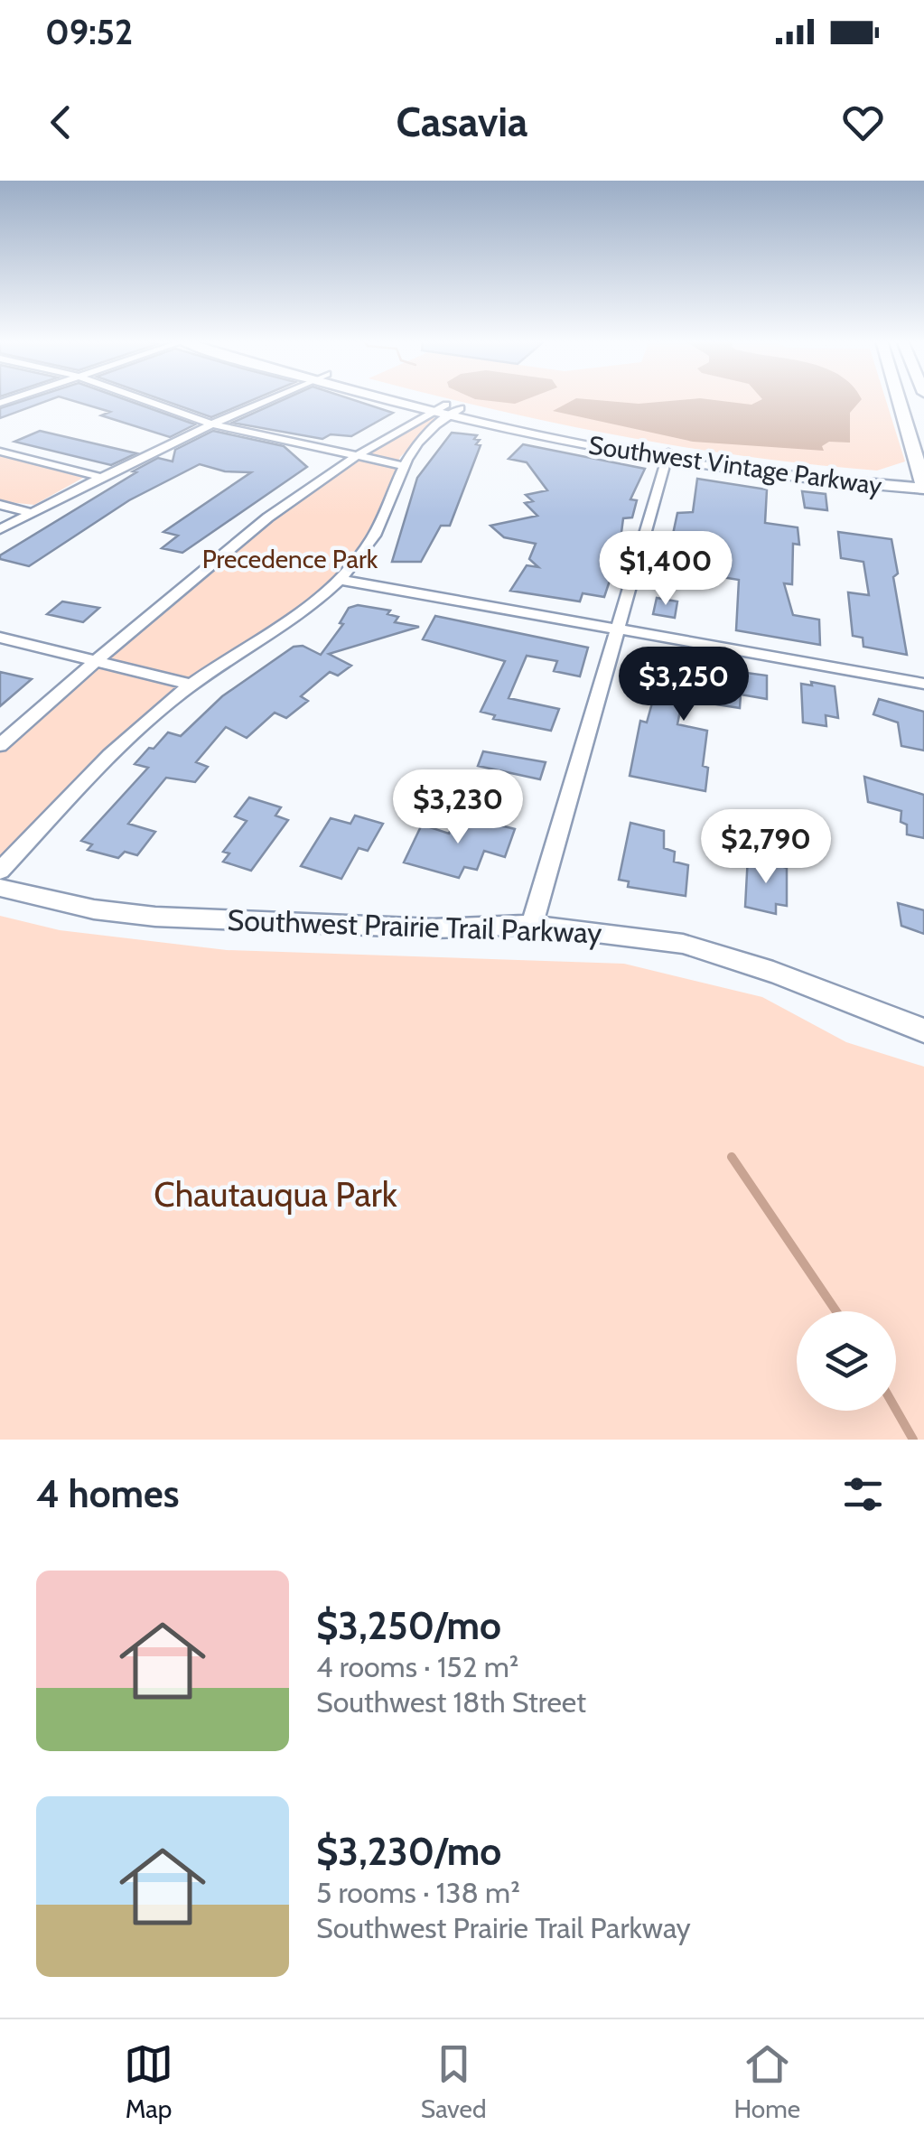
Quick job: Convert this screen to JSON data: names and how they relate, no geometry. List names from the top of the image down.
{
  "streets": {
    "street": ["Southwest Vintage Parkway", "Southwest Prairie Trail Parkway"]
  },
  "parks": ["Precedence Park", "Chautauqua Park"],
  "page": {
    "status": "09:52",
    "header": "Casavia",
    "price": [
      "$1,400",
      "$3,250",
      "$3,230",
      "$2,790"
    ],
    "heading": "4 homes",
    "list": [
      {
        "name": "$3,250/mo",
        "note": "4 rooms · 152 m² · Southwest 18th Street"
      },
      {
        "name": "$3,230/mo",
        "note": "5 rooms · 138 m² · Southwest Prairie Trail Parkway"
      }
    ],
    "tabs": ["Map", "Saved", "Home"]
  }
}
